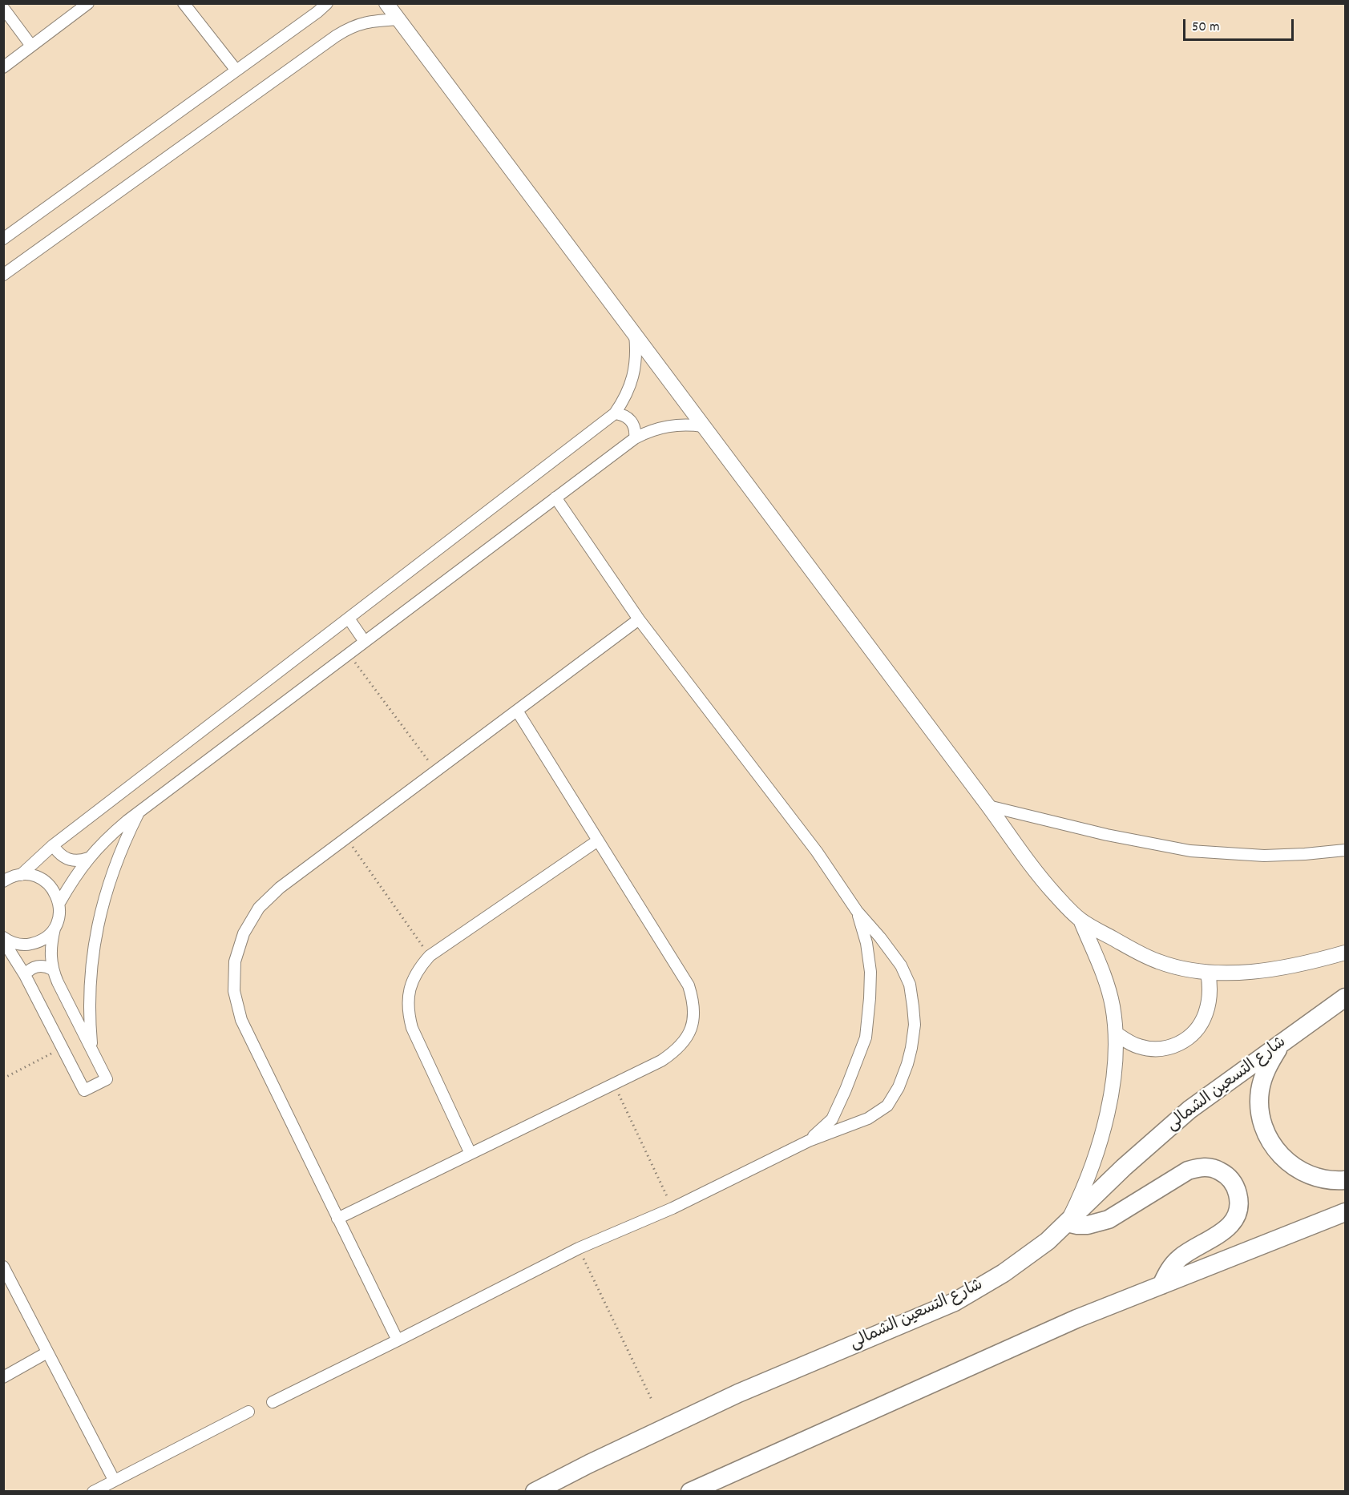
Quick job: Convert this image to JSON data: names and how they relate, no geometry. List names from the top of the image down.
{
  "streets": {
    "main road": ["شارع التسعين الشمالى"]
  },
  "scale_bar": "50 m"
}
